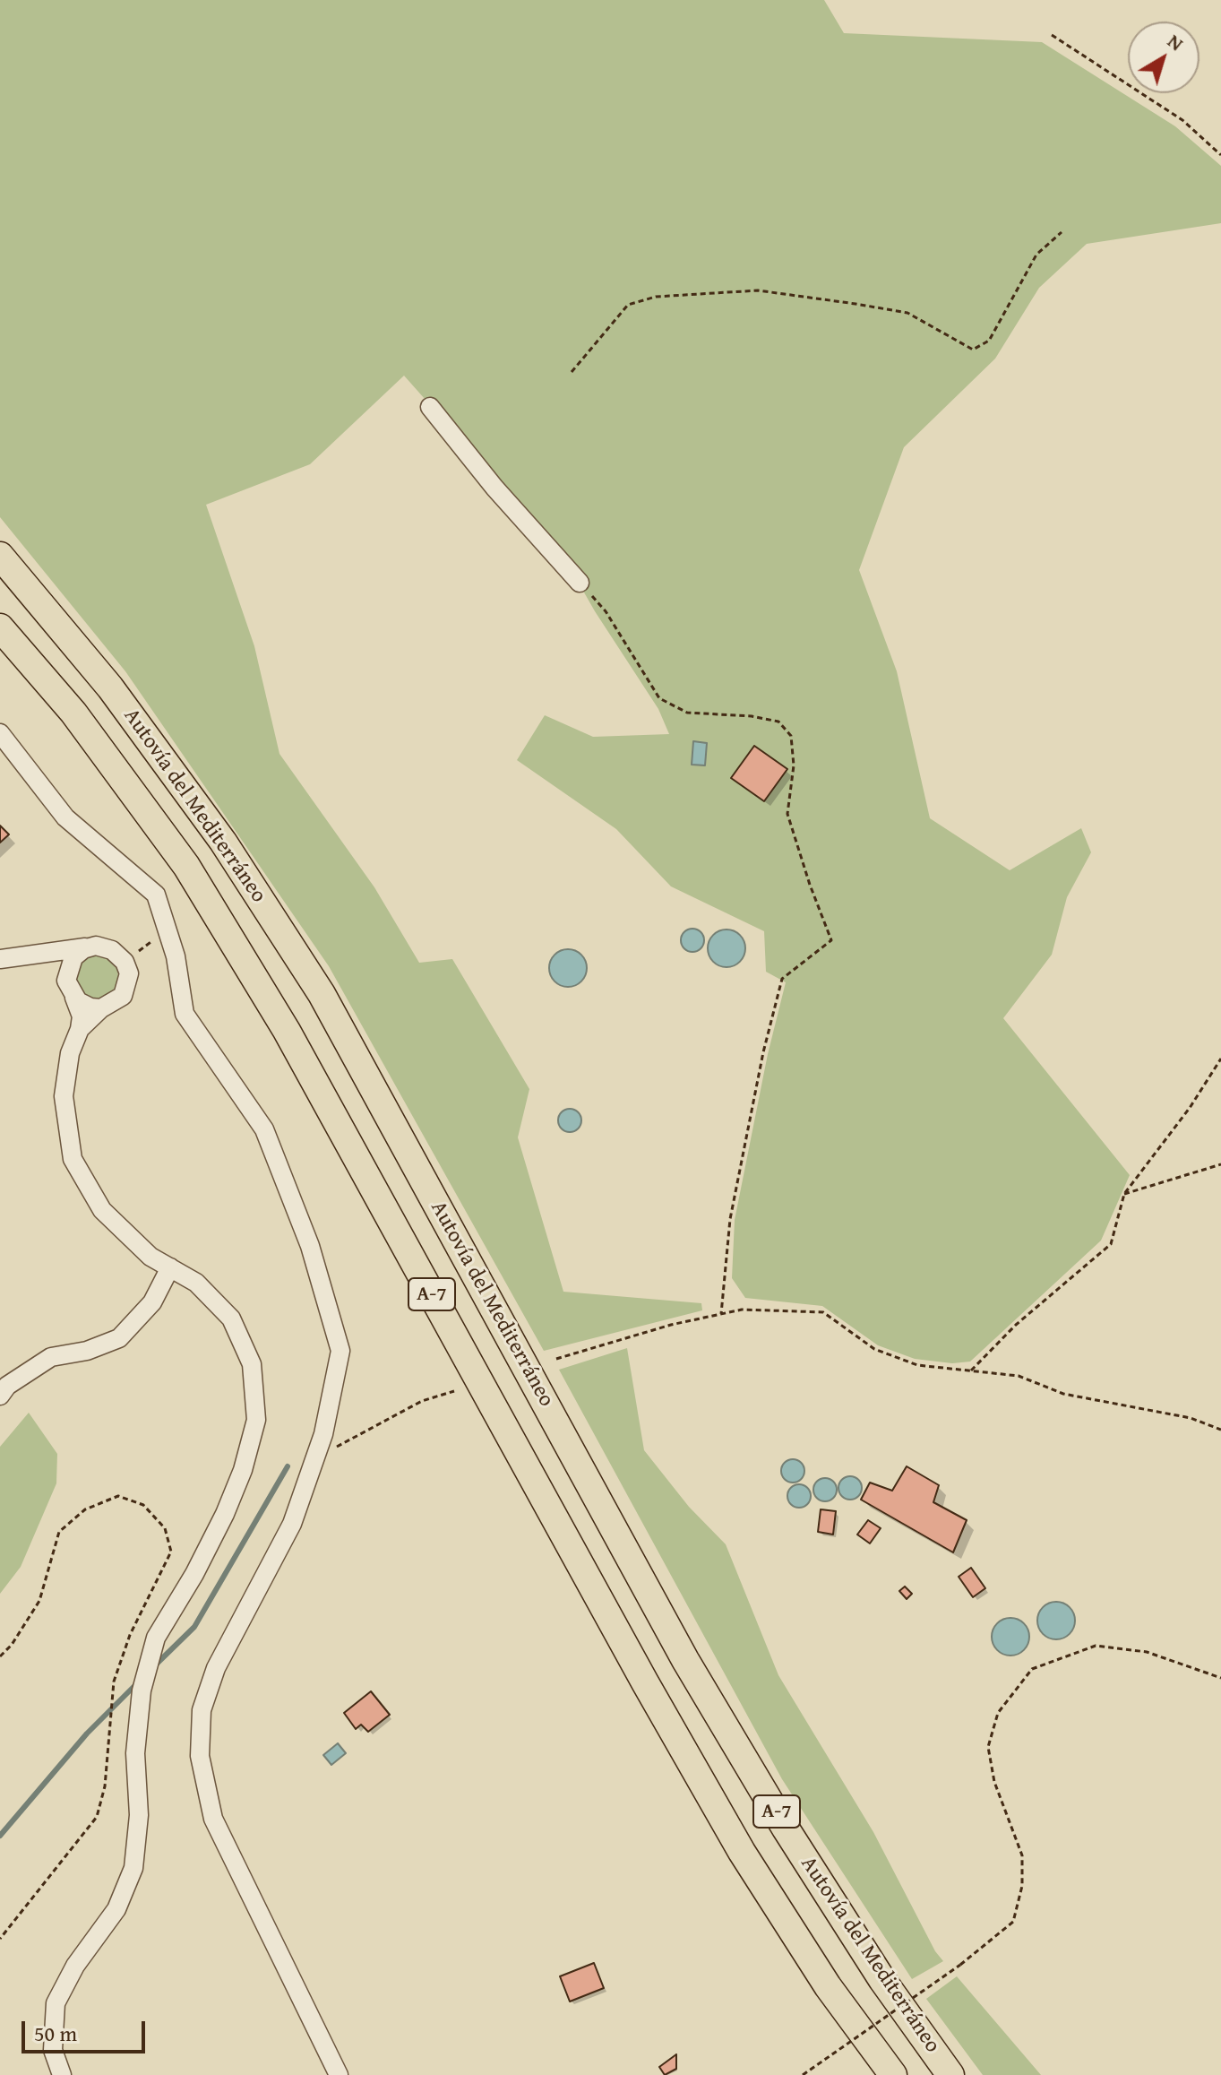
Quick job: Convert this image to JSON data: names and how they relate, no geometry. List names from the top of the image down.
{
  "streets": {
    "highway": ["Autovía del Mediterráneo", "A-7"]
  },
  "scale_bar": "50 m",
  "north": "top right"
}
